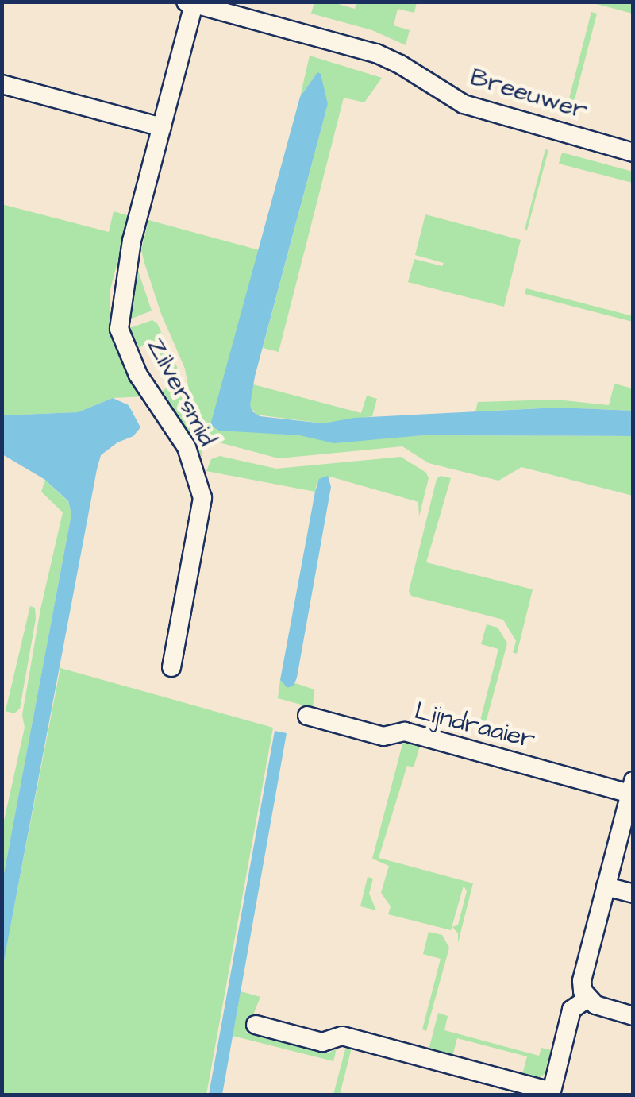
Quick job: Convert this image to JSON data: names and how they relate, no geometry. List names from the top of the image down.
{
  "streets": {
    "street": ["Breeuwer", "Zilversmid", "Lijndraaier"]
  },
  "crossings": [
    ["Breeuwer", "Zilversmid"]
  ]
}
